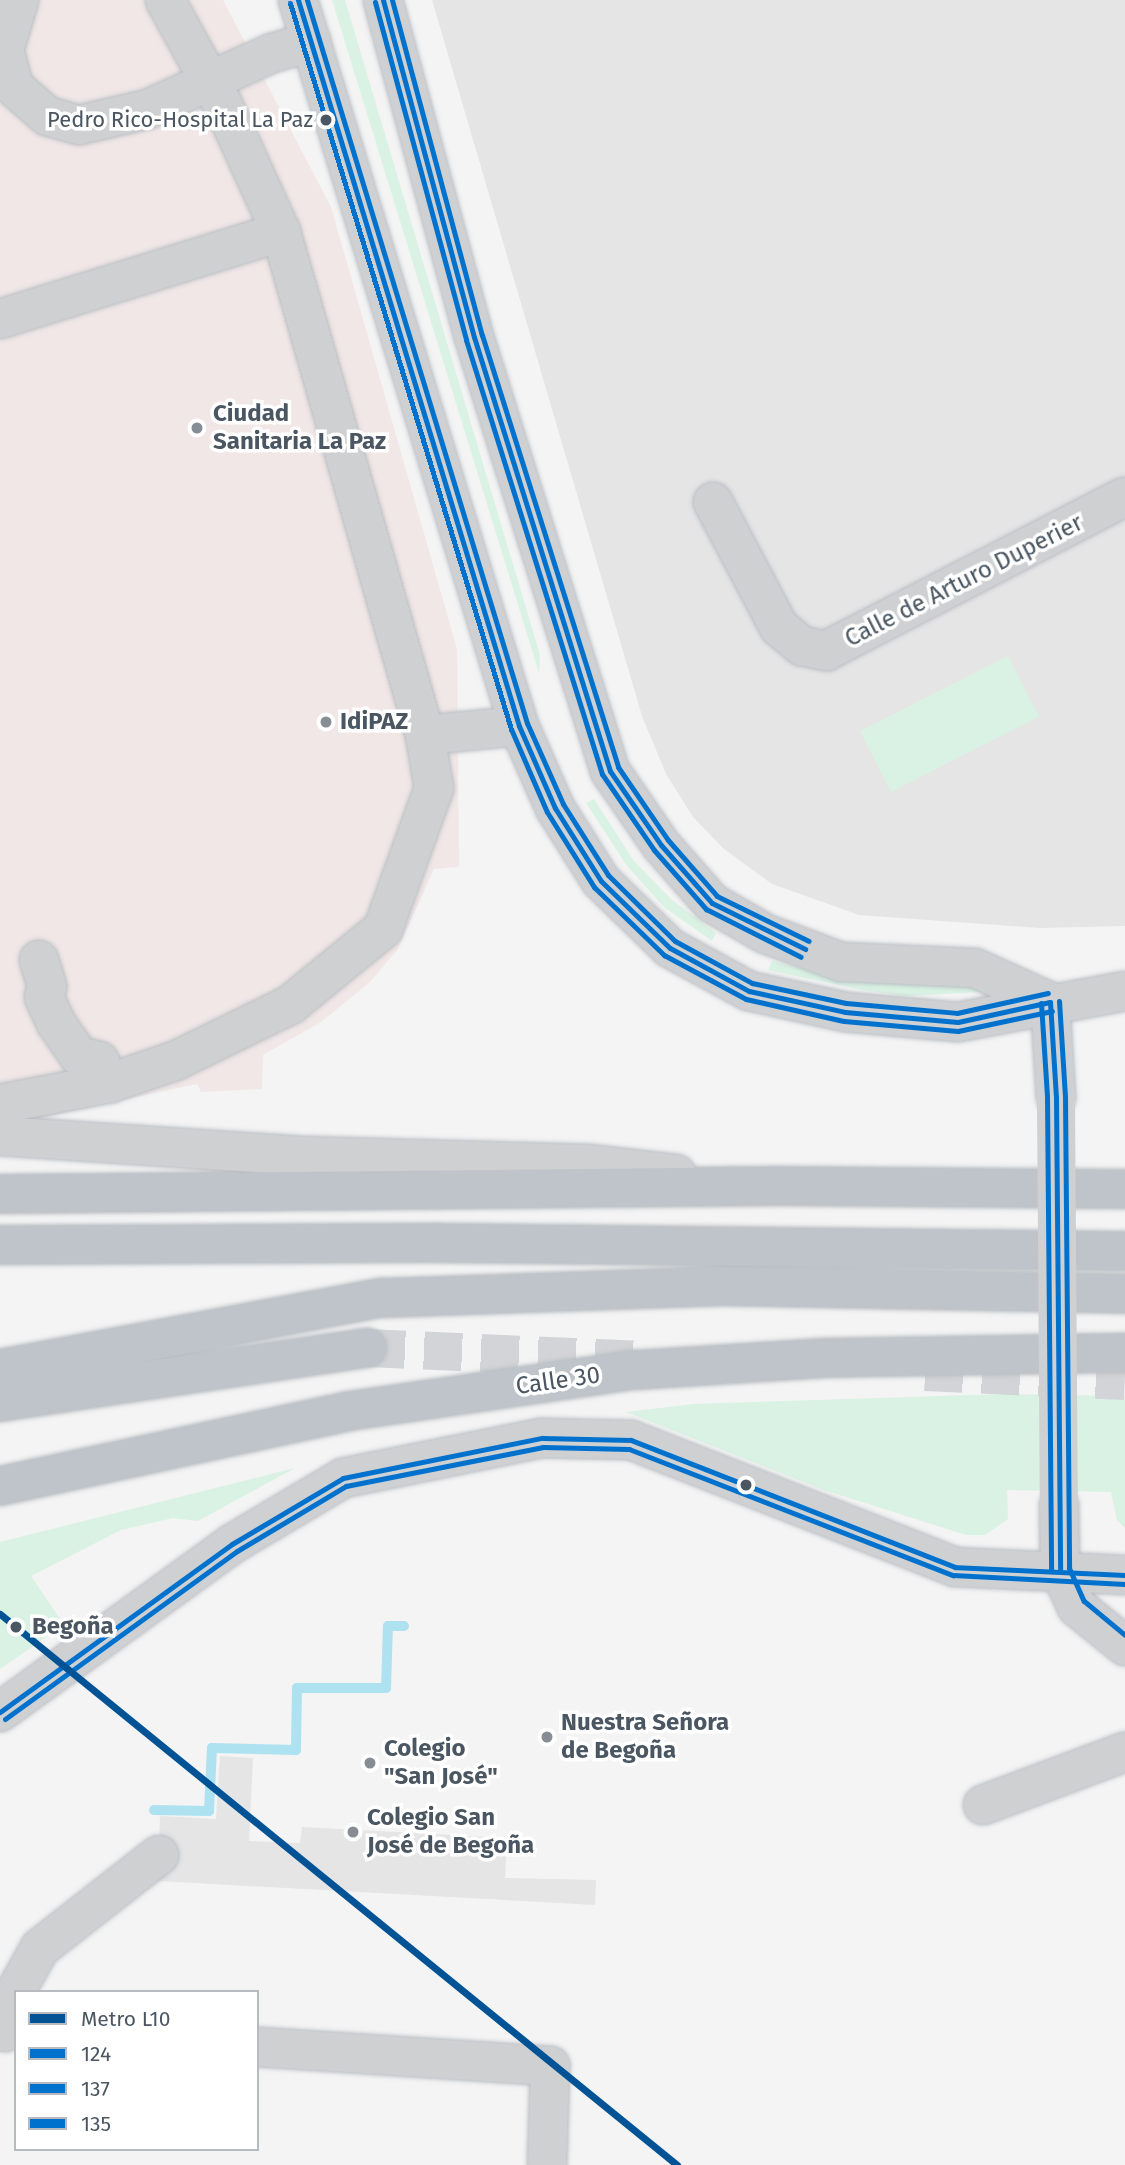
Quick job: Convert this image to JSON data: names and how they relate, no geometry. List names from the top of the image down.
{
  "streets": {
    "highway": ["Calle 30"],
    "street": ["Calle de Arturo Duperier"]
  },
  "places": [
    "Pedro Rico-Hospital La Paz",
    "Ciudad Sanitaria La Paz",
    "IdiPAZ",
    "Begoña",
    "Nuestra Señora de Begoña",
    "Colegio \"San José\"",
    "Colegio San José de Begoña"
  ],
  "lines": [
    "transit line 124",
    "transit line 135",
    "transit line 137",
    "metro line L10"
  ],
  "legend": [
    "Metro L10",
    "124",
    "137",
    "135"
  ]
}
